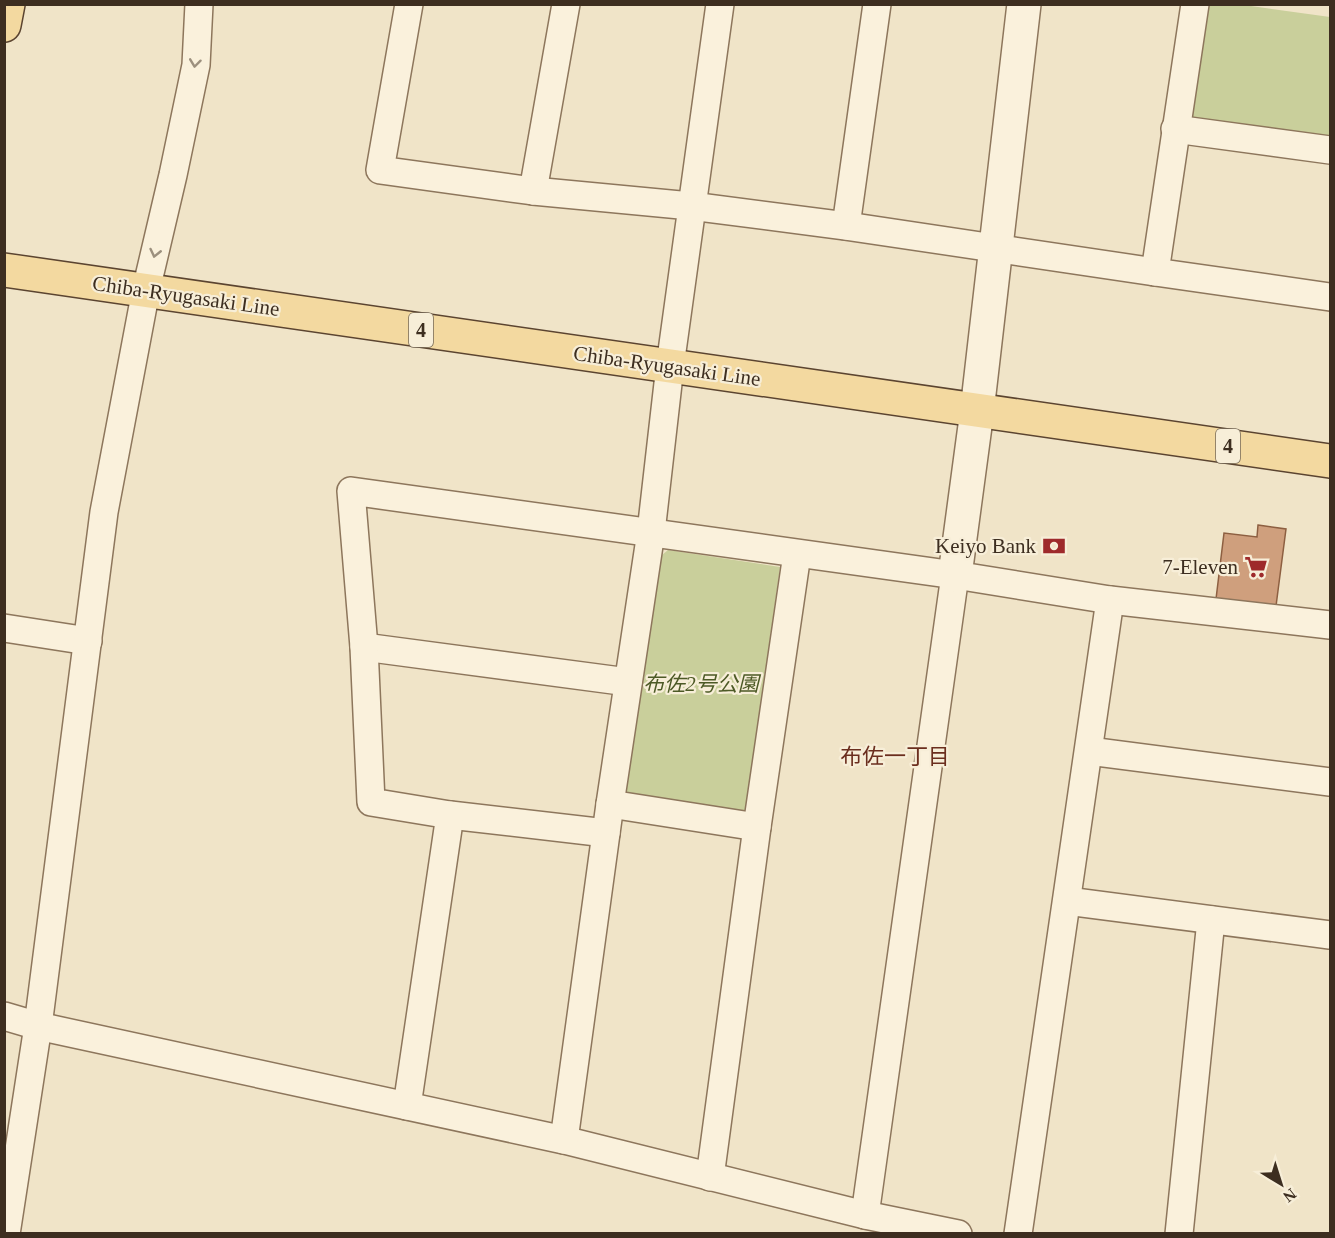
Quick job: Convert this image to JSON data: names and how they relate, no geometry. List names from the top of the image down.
{
  "streets": {
    "main road": ["Chiba-Ryugasaki Line", "4"]
  },
  "districts": ["布佐一丁目"],
  "parks": ["布佐2号公園"],
  "places": {
    "bank": ["Keiyo Bank"],
    "supermarket": ["7-Eleven"]
  },
  "north": "bottom right"
}
